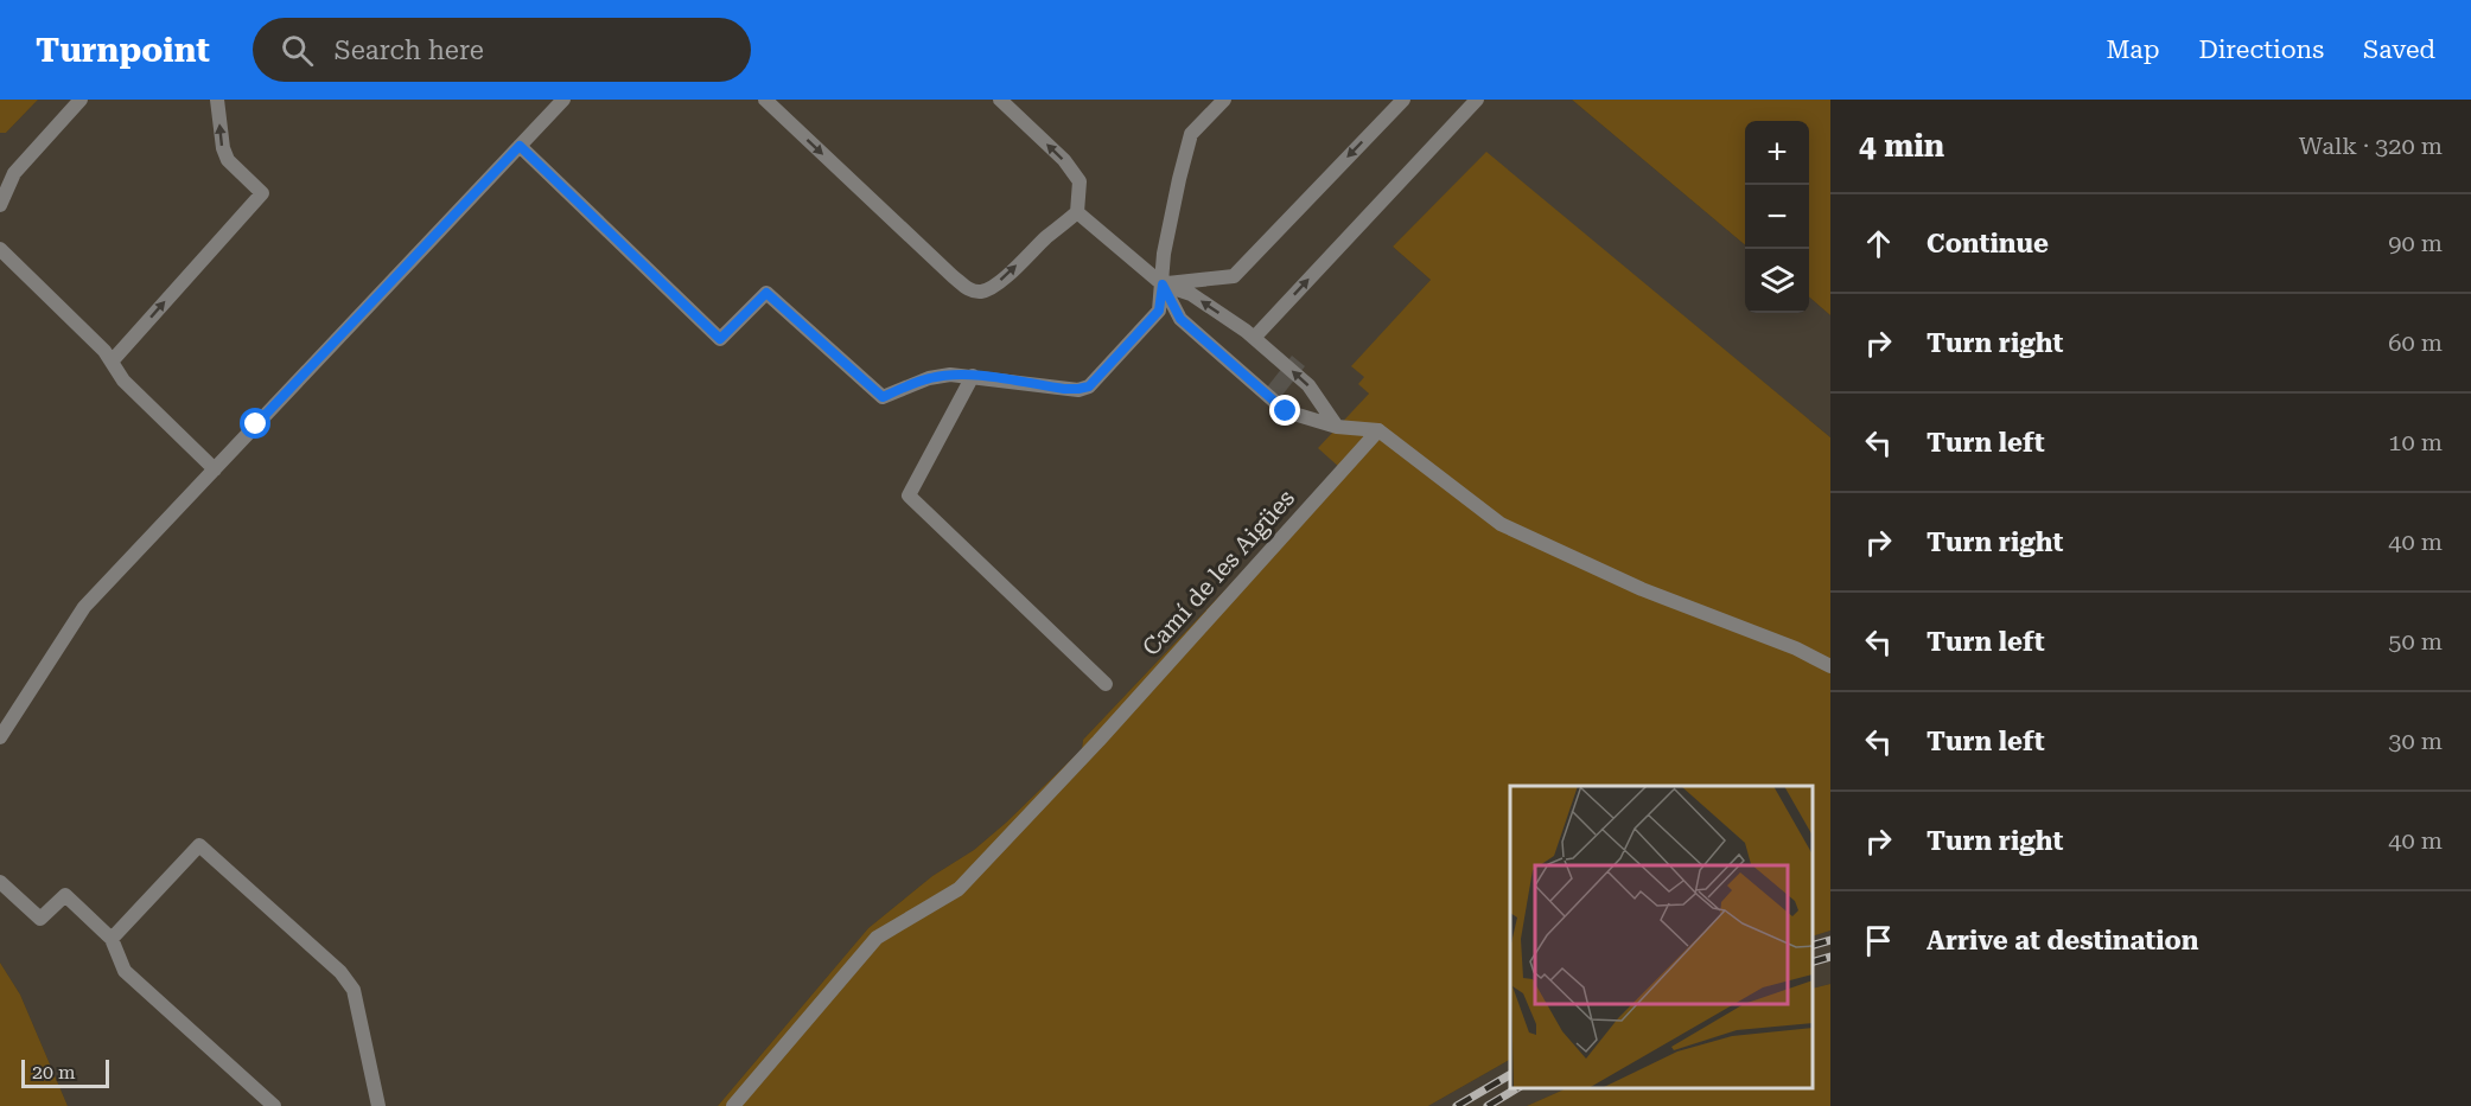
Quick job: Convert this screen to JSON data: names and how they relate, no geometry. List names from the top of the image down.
{
  "streets": {
    "street": ["Camí de les Aigües"]
  },
  "scale_bar": "20 m",
  "page": {
    "header": "Turnpoint",
    "search": "Search here",
    "nav": ["Map", "Directions", "Saved"],
    "heading": ["4 min", "Walk · 320 m"],
    "map_buttons": ["+", "−"],
    "list": [
      ["Continue", "90 m"],
      ["Turn right", "60 m"],
      ["Turn left", "10 m"],
      ["Turn right", "40 m"],
      ["Turn left", "50 m"],
      ["Turn left", "30 m"],
      ["Turn right", "40 m"],
      "Arrive at destination"
    ],
    "scale": "20 m"
  }
}
